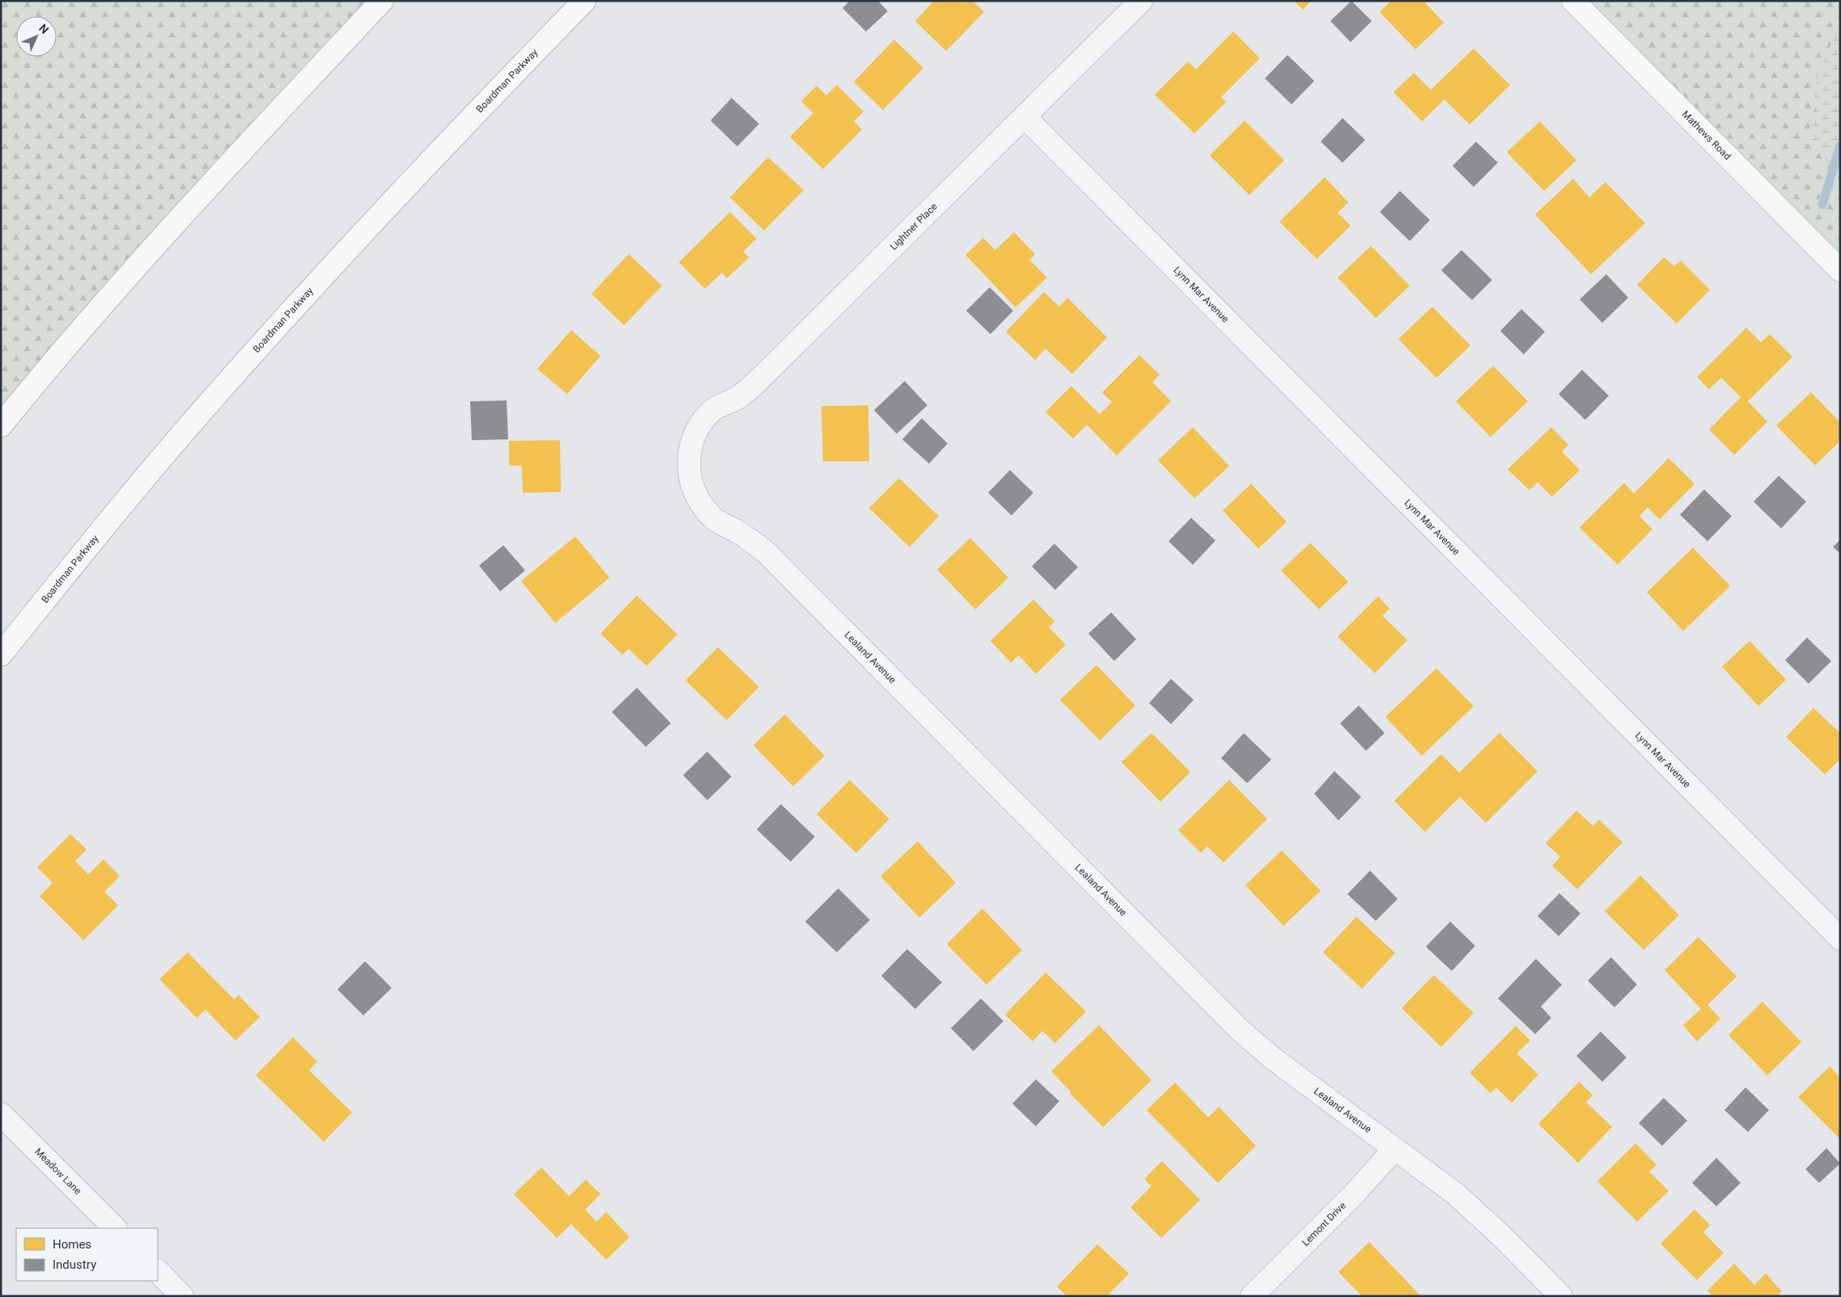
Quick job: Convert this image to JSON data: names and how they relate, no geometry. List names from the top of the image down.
{
  "streets": {
    "main road": ["Boardman Parkway", "Mathews Road"],
    "street": [
      "Lightner Place",
      "Lynn Mar Avenue",
      "Lealand Avenue",
      "Meadow Lane",
      "Lemont Drive"
    ]
  },
  "crossings": [
    ["Lightner Place", "Lynn Mar Avenue"],
    ["Lightner Place", "Lealand Avenue"],
    ["Lealand Avenue", "Lemont Drive"]
  ],
  "legend": ["Homes", "Industry"],
  "north": "top right"
}
